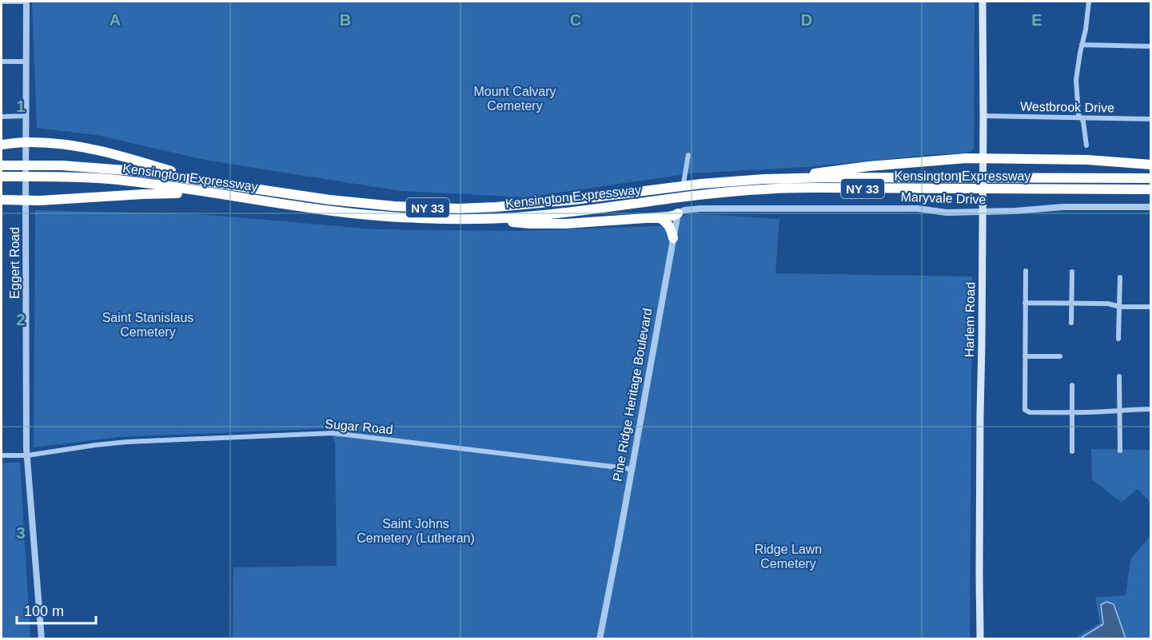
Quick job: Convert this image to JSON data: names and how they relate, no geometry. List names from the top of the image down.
{
  "streets": {
    "highway": ["Kensington Expressway", "NY 33"],
    "main road": ["Harlem Road"],
    "street": [
      "Westbrook Drive",
      "Maryvale Drive",
      "Eggert Road",
      "Pine Ridge Heritage Boulevard",
      "Sugar Road"
    ]
  },
  "crossings": [
    ["Westbrook Drive", "Harlem Road"],
    ["Maryvale Drive", "Harlem Road"],
    ["Maryvale Drive", "Pine Ridge Heritage Boulevard"],
    ["Eggert Road", "Sugar Road"],
    ["Pine Ridge Heritage Boulevard", "Sugar Road"]
  ],
  "parks": [
    "Mount Calvary Cemetery",
    "Saint Stanislaus Cemetery",
    "Saint Johns Cemetery (Lutheran)",
    "Ridge Lawn Cemetery"
  ],
  "scale_bar": "100 m",
  "grid": {
    "columns": [
      "A",
      "B",
      "C",
      "D",
      "E"
    ],
    "rows": ["1", "2", "3"]
  }
}
